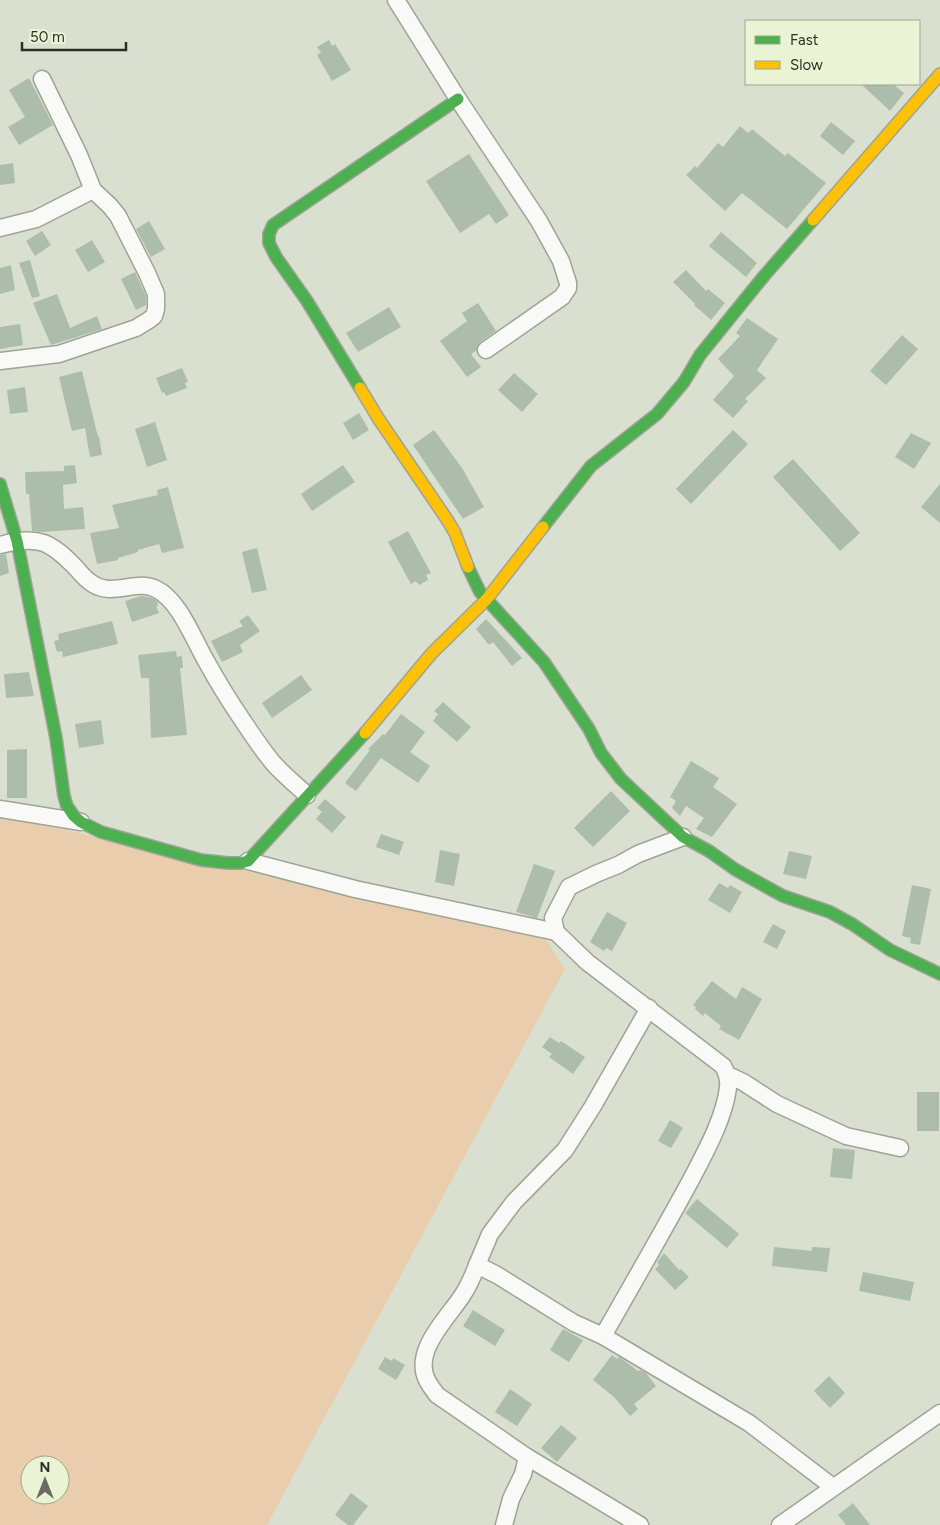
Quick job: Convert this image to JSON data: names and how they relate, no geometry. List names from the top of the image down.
{
  "legend": ["Fast", "Slow"],
  "scale_bar": "50 m",
  "north": "top"
}
